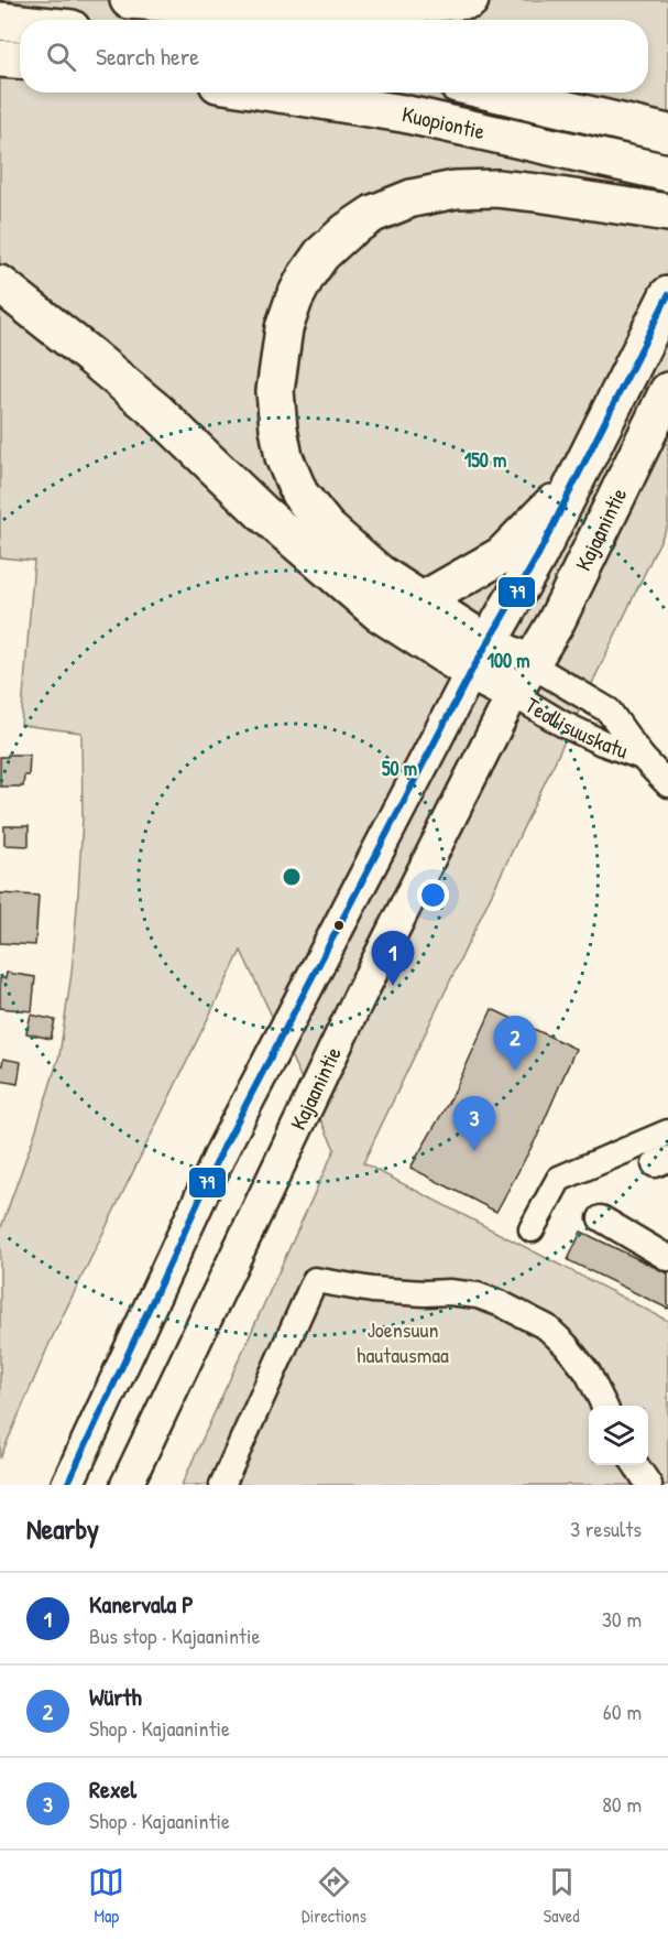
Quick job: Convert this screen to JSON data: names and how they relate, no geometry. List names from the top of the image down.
{
  "streets": {
    "highway": ["Kuopiontie", "Kajaanintie"],
    "street": ["Teollisuuskatu"]
  },
  "crossings": [
    ["Kajaanintie", "Teollisuuskatu"]
  ],
  "parks": ["Joensuun hautausmaa"],
  "lines": ["transit line 79"],
  "page": {
    "search": "Search here",
    "pins": ["1", "2", "3"],
    "heading": ["Nearby", "3 results"],
    "list": [
      {
        "mark": "1",
        "name": "Kanervala P",
        "note": "Bus stop · Kajaanintie",
        "value": "30 m"
      },
      {
        "mark": "2",
        "name": "Würth",
        "note": "Shop · Kajaanintie",
        "value": "60 m"
      },
      {
        "mark": "3",
        "name": "Rexel",
        "note": "Shop · Kajaanintie",
        "value": "80 m"
      }
    ],
    "nav": ["Map", "Directions", "Saved"]
  },
  "rings": ["150 m", "100 m", "50 m"]
}
